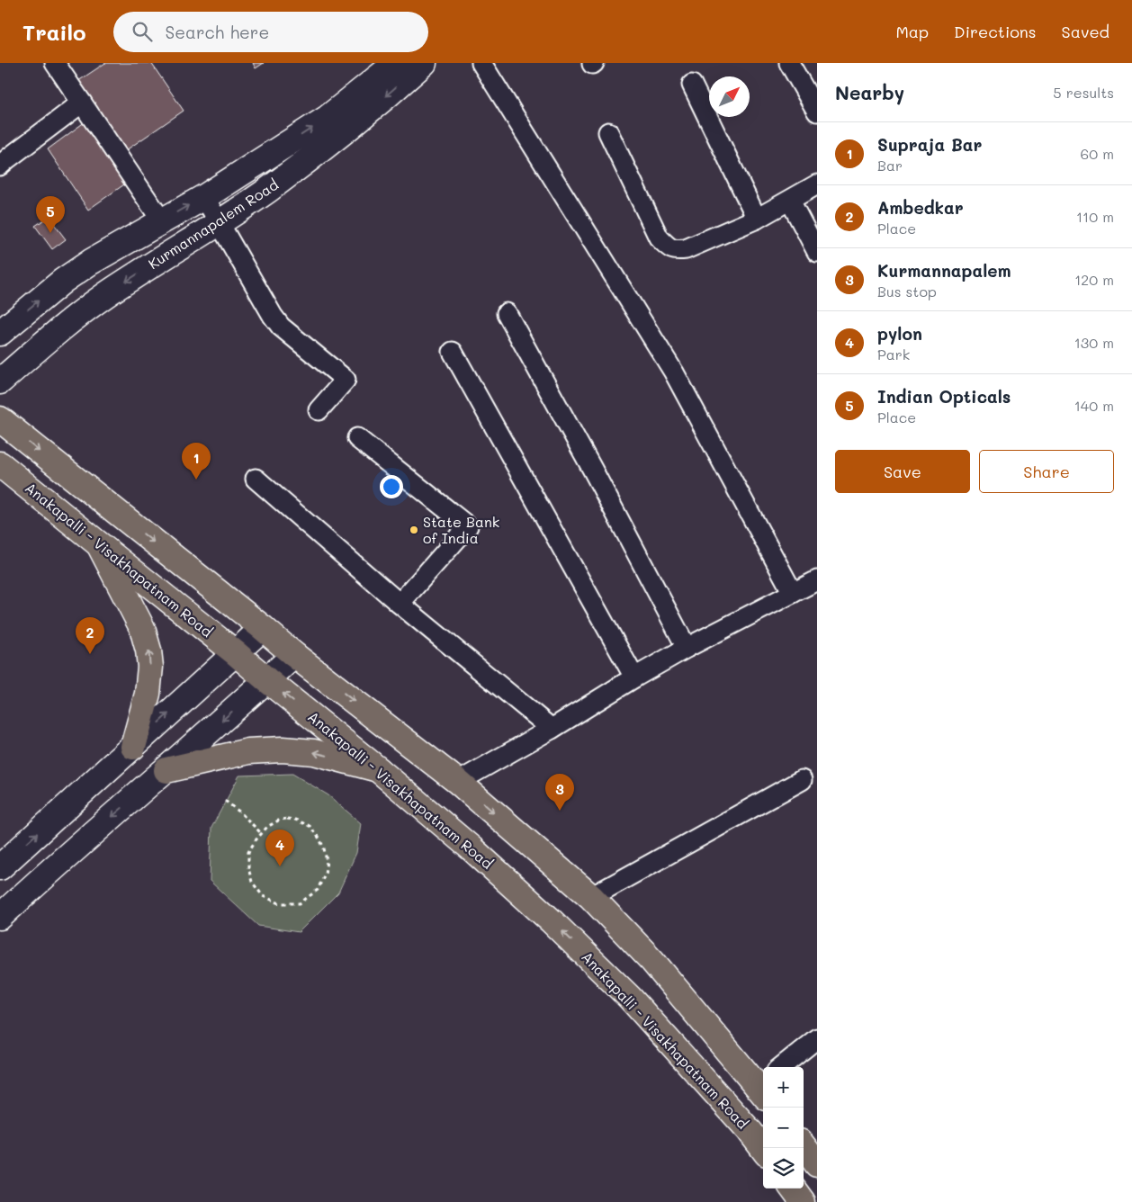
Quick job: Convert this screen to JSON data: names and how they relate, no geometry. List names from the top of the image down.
{
  "streets": {
    "main road": ["Kurmannapalem Road", "Anakapalli - Visakhapatnam Road"]
  },
  "places": ["State Bank of India"],
  "north": "top right",
  "page": {
    "header": "Trailo",
    "search": "Search here",
    "nav": ["Map", "Directions", "Saved"],
    "heading": ["Nearby", "5 results"],
    "list": [
      {
        "mark": "1",
        "name": "Supraja Bar",
        "note": "Bar",
        "value": "60 m"
      },
      {
        "mark": "2",
        "name": "Ambedkar",
        "note": "Place",
        "value": "110 m"
      },
      {
        "mark": "3",
        "name": "Kurmannapalem",
        "note": "Bus stop",
        "value": "120 m"
      },
      {
        "mark": "4",
        "name": "pylon",
        "note": "Park",
        "value": "130 m"
      },
      {
        "mark": "5",
        "name": "Indian Opticals",
        "note": "Place",
        "value": "140 m"
      }
    ],
    "pins": [
      "5",
      "1",
      "2",
      "3",
      "4"
    ],
    "buttons": ["Save", "Share"],
    "map_buttons": ["+", "−"]
  }
}
